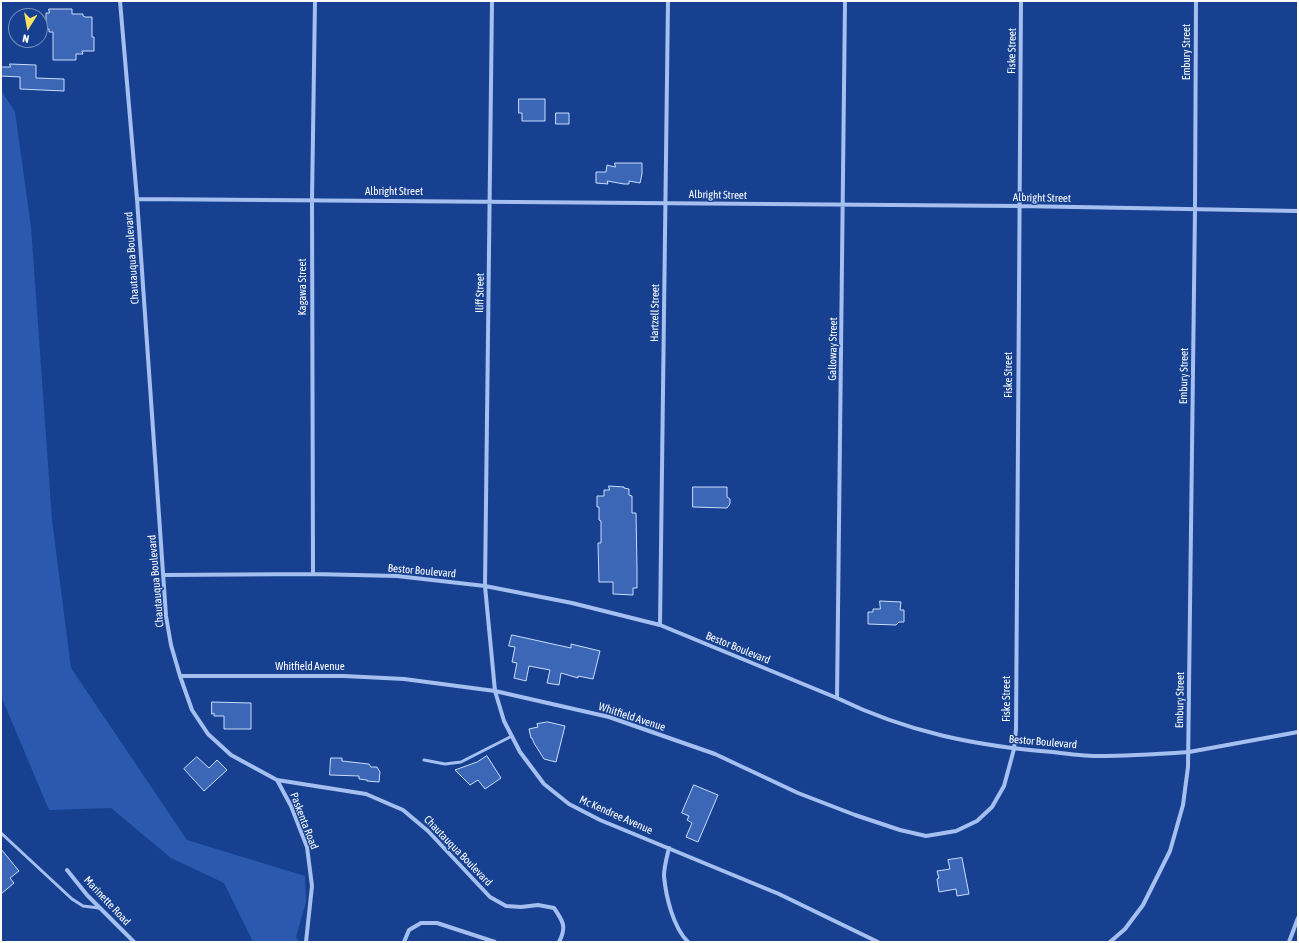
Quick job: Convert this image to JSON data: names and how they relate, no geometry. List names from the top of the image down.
{
  "streets": {
    "street": [
      "Fiske Street",
      "Embury Street",
      "Albright Street",
      "Chautauqua Boulevard",
      "Kagawa Street",
      "Iliff Street",
      "Hartzell Street",
      "Galloway Street",
      "Bestor Boulevard",
      "Whitfield Avenue",
      "Mc Kendree Avenue",
      "Paskenta Road",
      "Marinette Road"
    ]
  },
  "crossings": [
    ["Fiske Street", "Albright Street"],
    ["Fiske Street", "Bestor Boulevard"],
    ["Fiske Street", "Whitfield Avenue"],
    ["Embury Street", "Albright Street"],
    ["Embury Street", "Bestor Boulevard"],
    ["Albright Street", "Chautauqua Boulevard"],
    ["Albright Street", "Kagawa Street"],
    ["Albright Street", "Iliff Street"],
    ["Albright Street", "Hartzell Street"],
    ["Albright Street", "Galloway Street"],
    ["Chautauqua Boulevard", "Bestor Boulevard"],
    ["Chautauqua Boulevard", "Whitfield Avenue"],
    ["Chautauqua Boulevard", "Paskenta Road"],
    ["Kagawa Street", "Bestor Boulevard"],
    ["Iliff Street", "Bestor Boulevard"],
    ["Iliff Street", "Mc Kendree Avenue"],
    ["Hartzell Street", "Bestor Boulevard"],
    ["Galloway Street", "Bestor Boulevard"],
    ["Bestor Boulevard", "Whitfield Avenue"],
    ["Bestor Boulevard", "Mc Kendree Avenue"],
    ["Whitfield Avenue", "Mc Kendree Avenue"]
  ],
  "north": "bottom"
}
